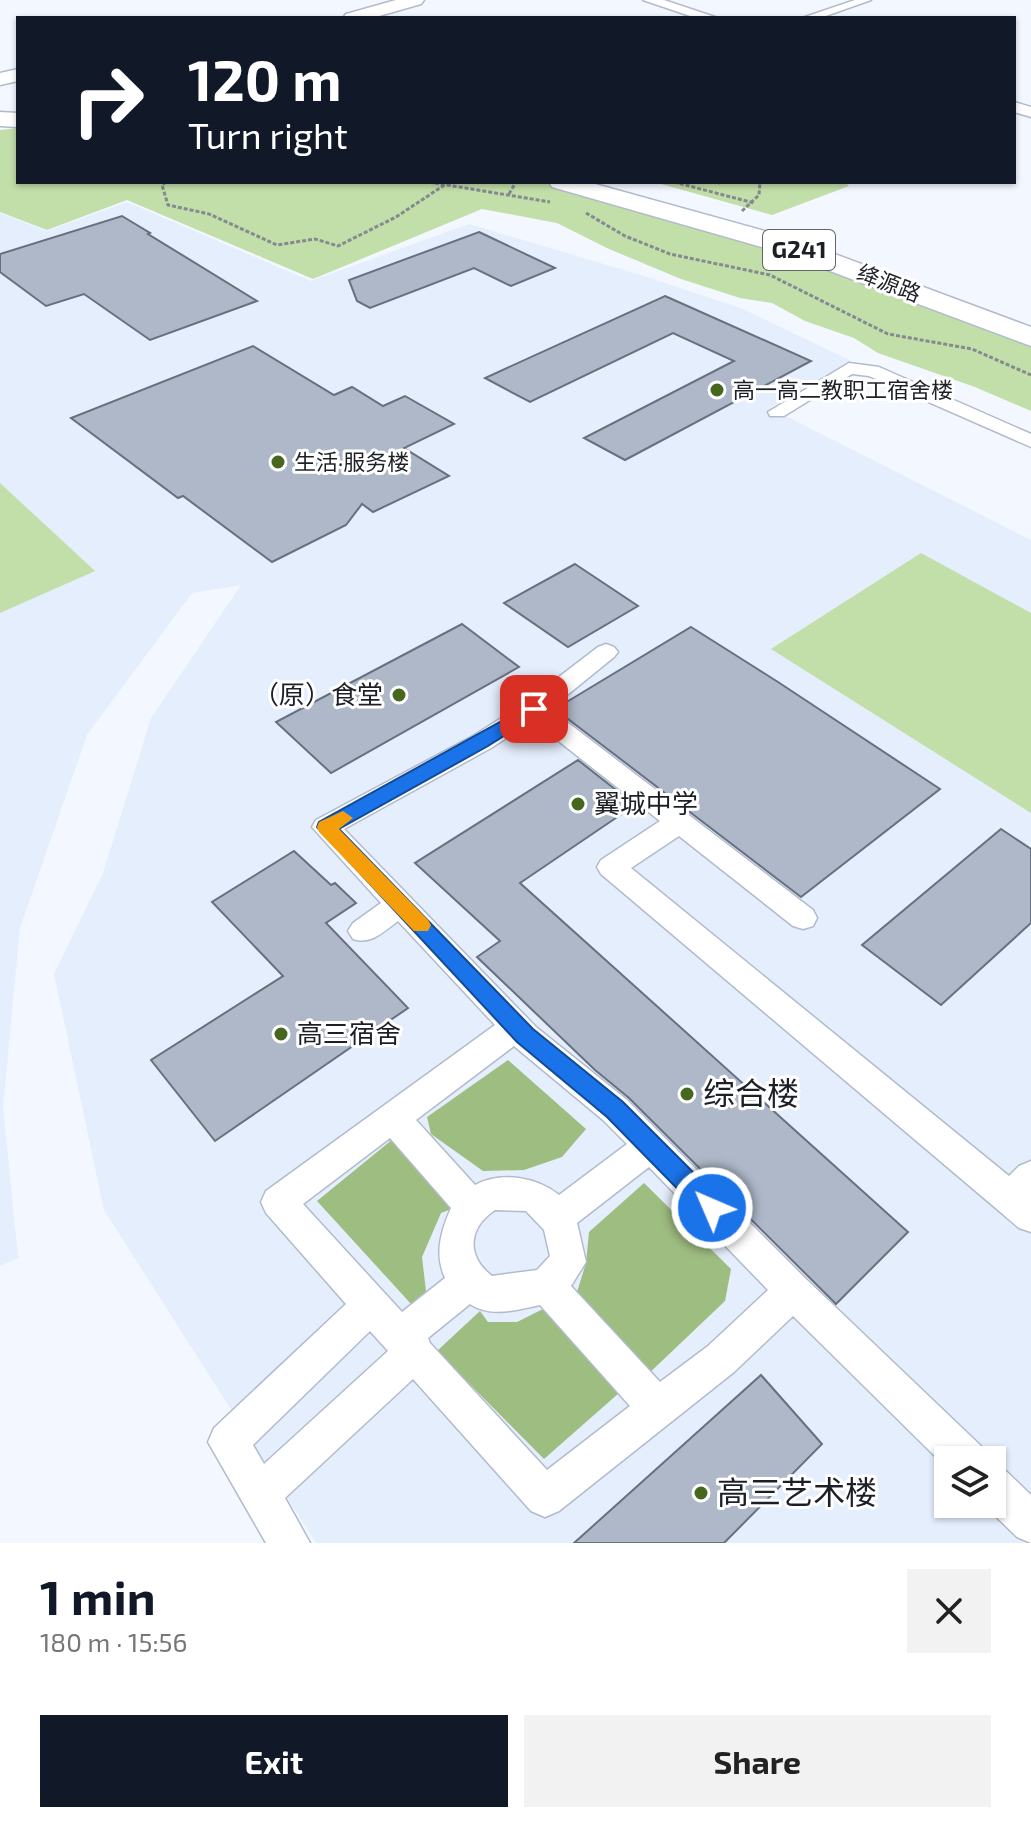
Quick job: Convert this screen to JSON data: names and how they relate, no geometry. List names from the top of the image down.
{
  "streets": {
    "highway": ["G241", "绛源路"]
  },
  "places": [
    "高一高二教职工宿舍楼",
    "生活·服务楼",
    "（原）食堂",
    "翼城中学",
    "高三宿舍",
    "综合楼",
    "高三艺术楼"
  ],
  "page": {
    "turn": ["120 m", "Turn right"],
    "heading": ["1 min", "180 m · 15:56"],
    "buttons": ["Exit", "Share"]
  }
}
